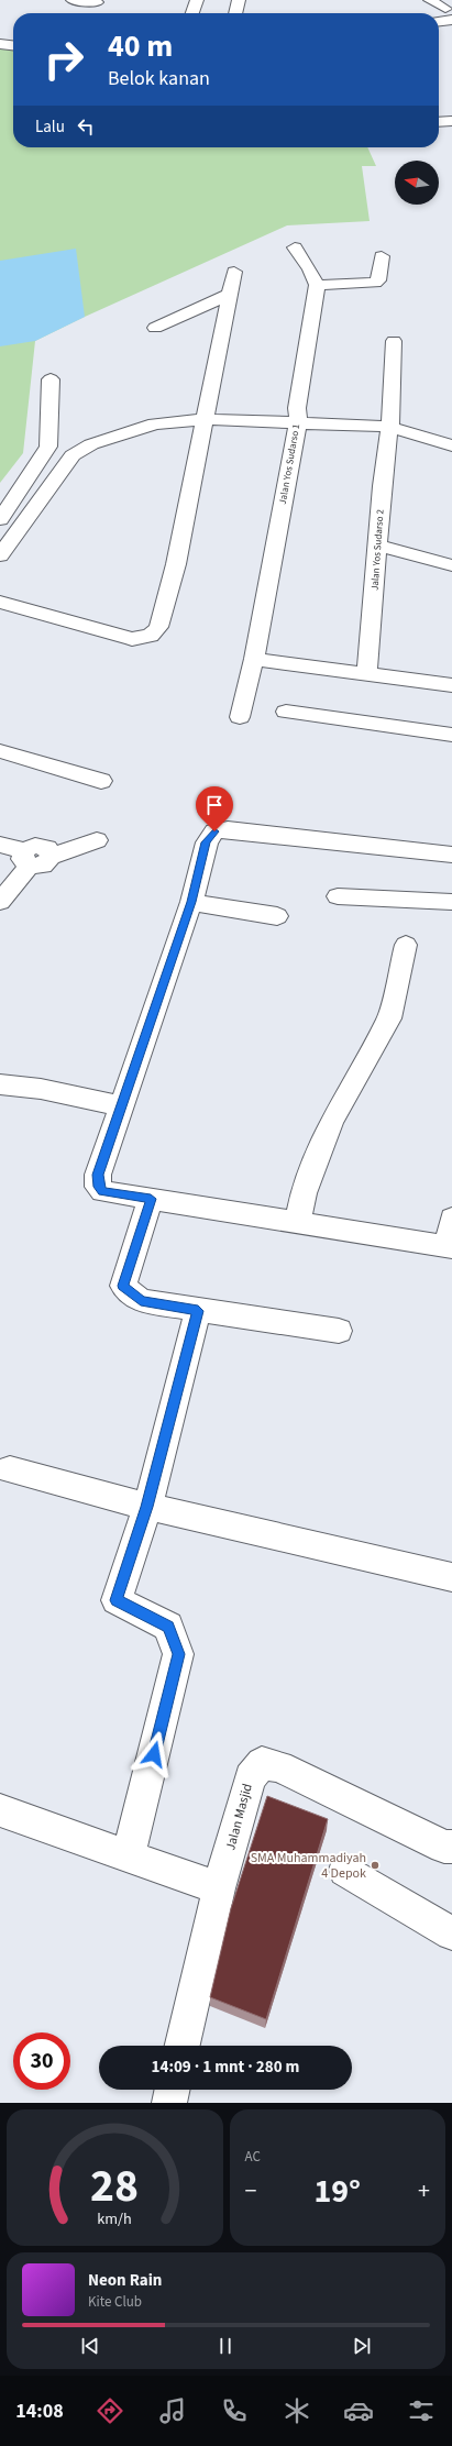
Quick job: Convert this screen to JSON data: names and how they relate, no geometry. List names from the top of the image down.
{
  "streets": {
    "street": ["Jalan Yos Sudarso 1", "Jalan Yos Sudarso 2", "Jalan Masjid"]
  },
  "places": ["SMA Muhammadiyah 4 Depok"],
  "north": "left",
  "page": {
    "turn": ["40 m", "Belok kanan"],
    "then": "Lalu",
    "limit": "30",
    "trip": "14:09 · 1 mnt · 280 m",
    "tile": "AC",
    "heat": ["−", "19°", "+"],
    "song": ["Neon Rain", "Kite Club"],
    "tabs": "14:08",
    "gauge": ["28", "km/h"]
  }
}
